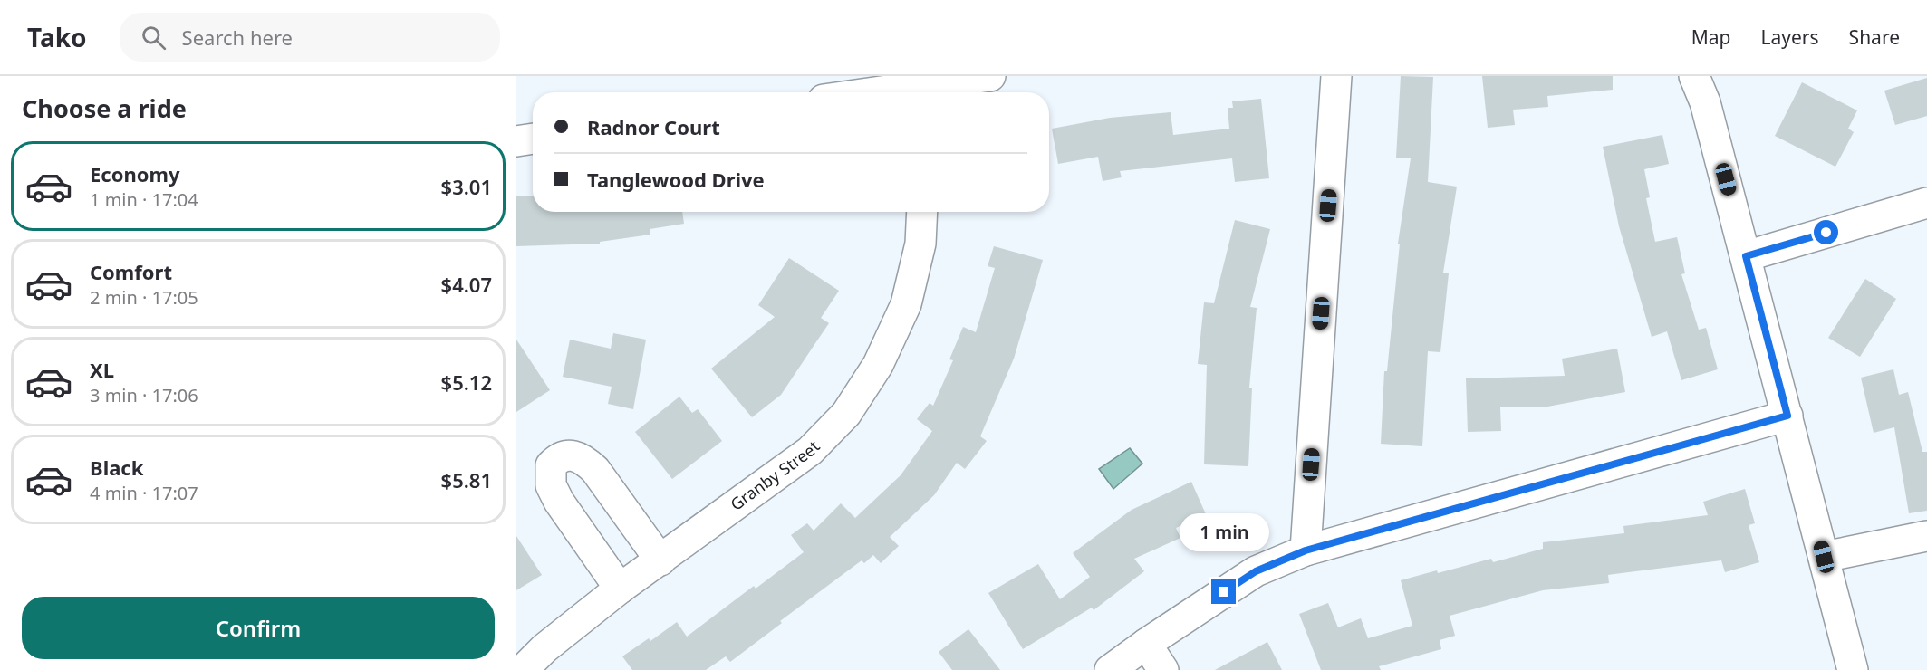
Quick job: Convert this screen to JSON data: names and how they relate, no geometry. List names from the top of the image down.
{
  "streets": {
    "street": ["Granby Street"]
  },
  "page": {
    "header": "Tako",
    "search": "Search here",
    "nav": ["Map", "Layers", "Share"],
    "heading": "Choose a ride",
    "banner": ["Radnor Court", "Tanglewood Drive"],
    "list": [
      {
        "name": "Economy",
        "note": "1 min · 17:04",
        "value": "$3.01"
      },
      {
        "name": "Comfort",
        "note": "2 min · 17:05",
        "value": "$4.07"
      },
      {
        "name": "XL",
        "note": "3 min · 17:06",
        "value": "$5.12"
      },
      {
        "name": "Black",
        "note": "4 min · 17:07",
        "value": "$5.81"
      }
    ],
    "bubble": "1 min",
    "buttons": "Confirm"
  }
}
